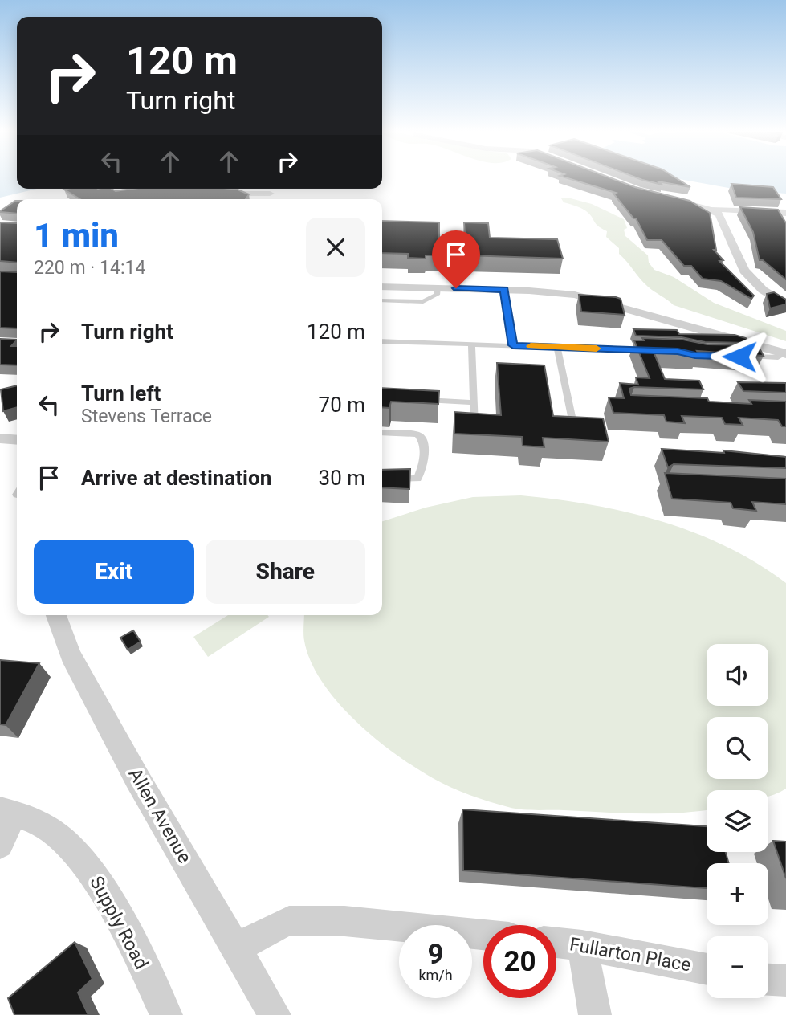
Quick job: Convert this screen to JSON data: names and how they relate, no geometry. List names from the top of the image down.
{
  "streets": {
    "street": ["Allen Avenue", "Supply Road", "Fullarton Place"]
  },
  "page": {
    "turn": ["120 m", "Turn right"],
    "heading": ["1 min", "220 m · 14:14"],
    "list": [
      {
        "name": "Turn right",
        "value": "120 m"
      },
      {
        "name": "Turn left",
        "note": "Stevens Terrace",
        "value": "70 m"
      },
      {
        "name": "Arrive at destination",
        "value": "30 m"
      }
    ],
    "buttons": ["Exit", "Share"],
    "map_buttons": ["+", "−"],
    "speed": "9 km/h",
    "limit": "20"
  }
}
